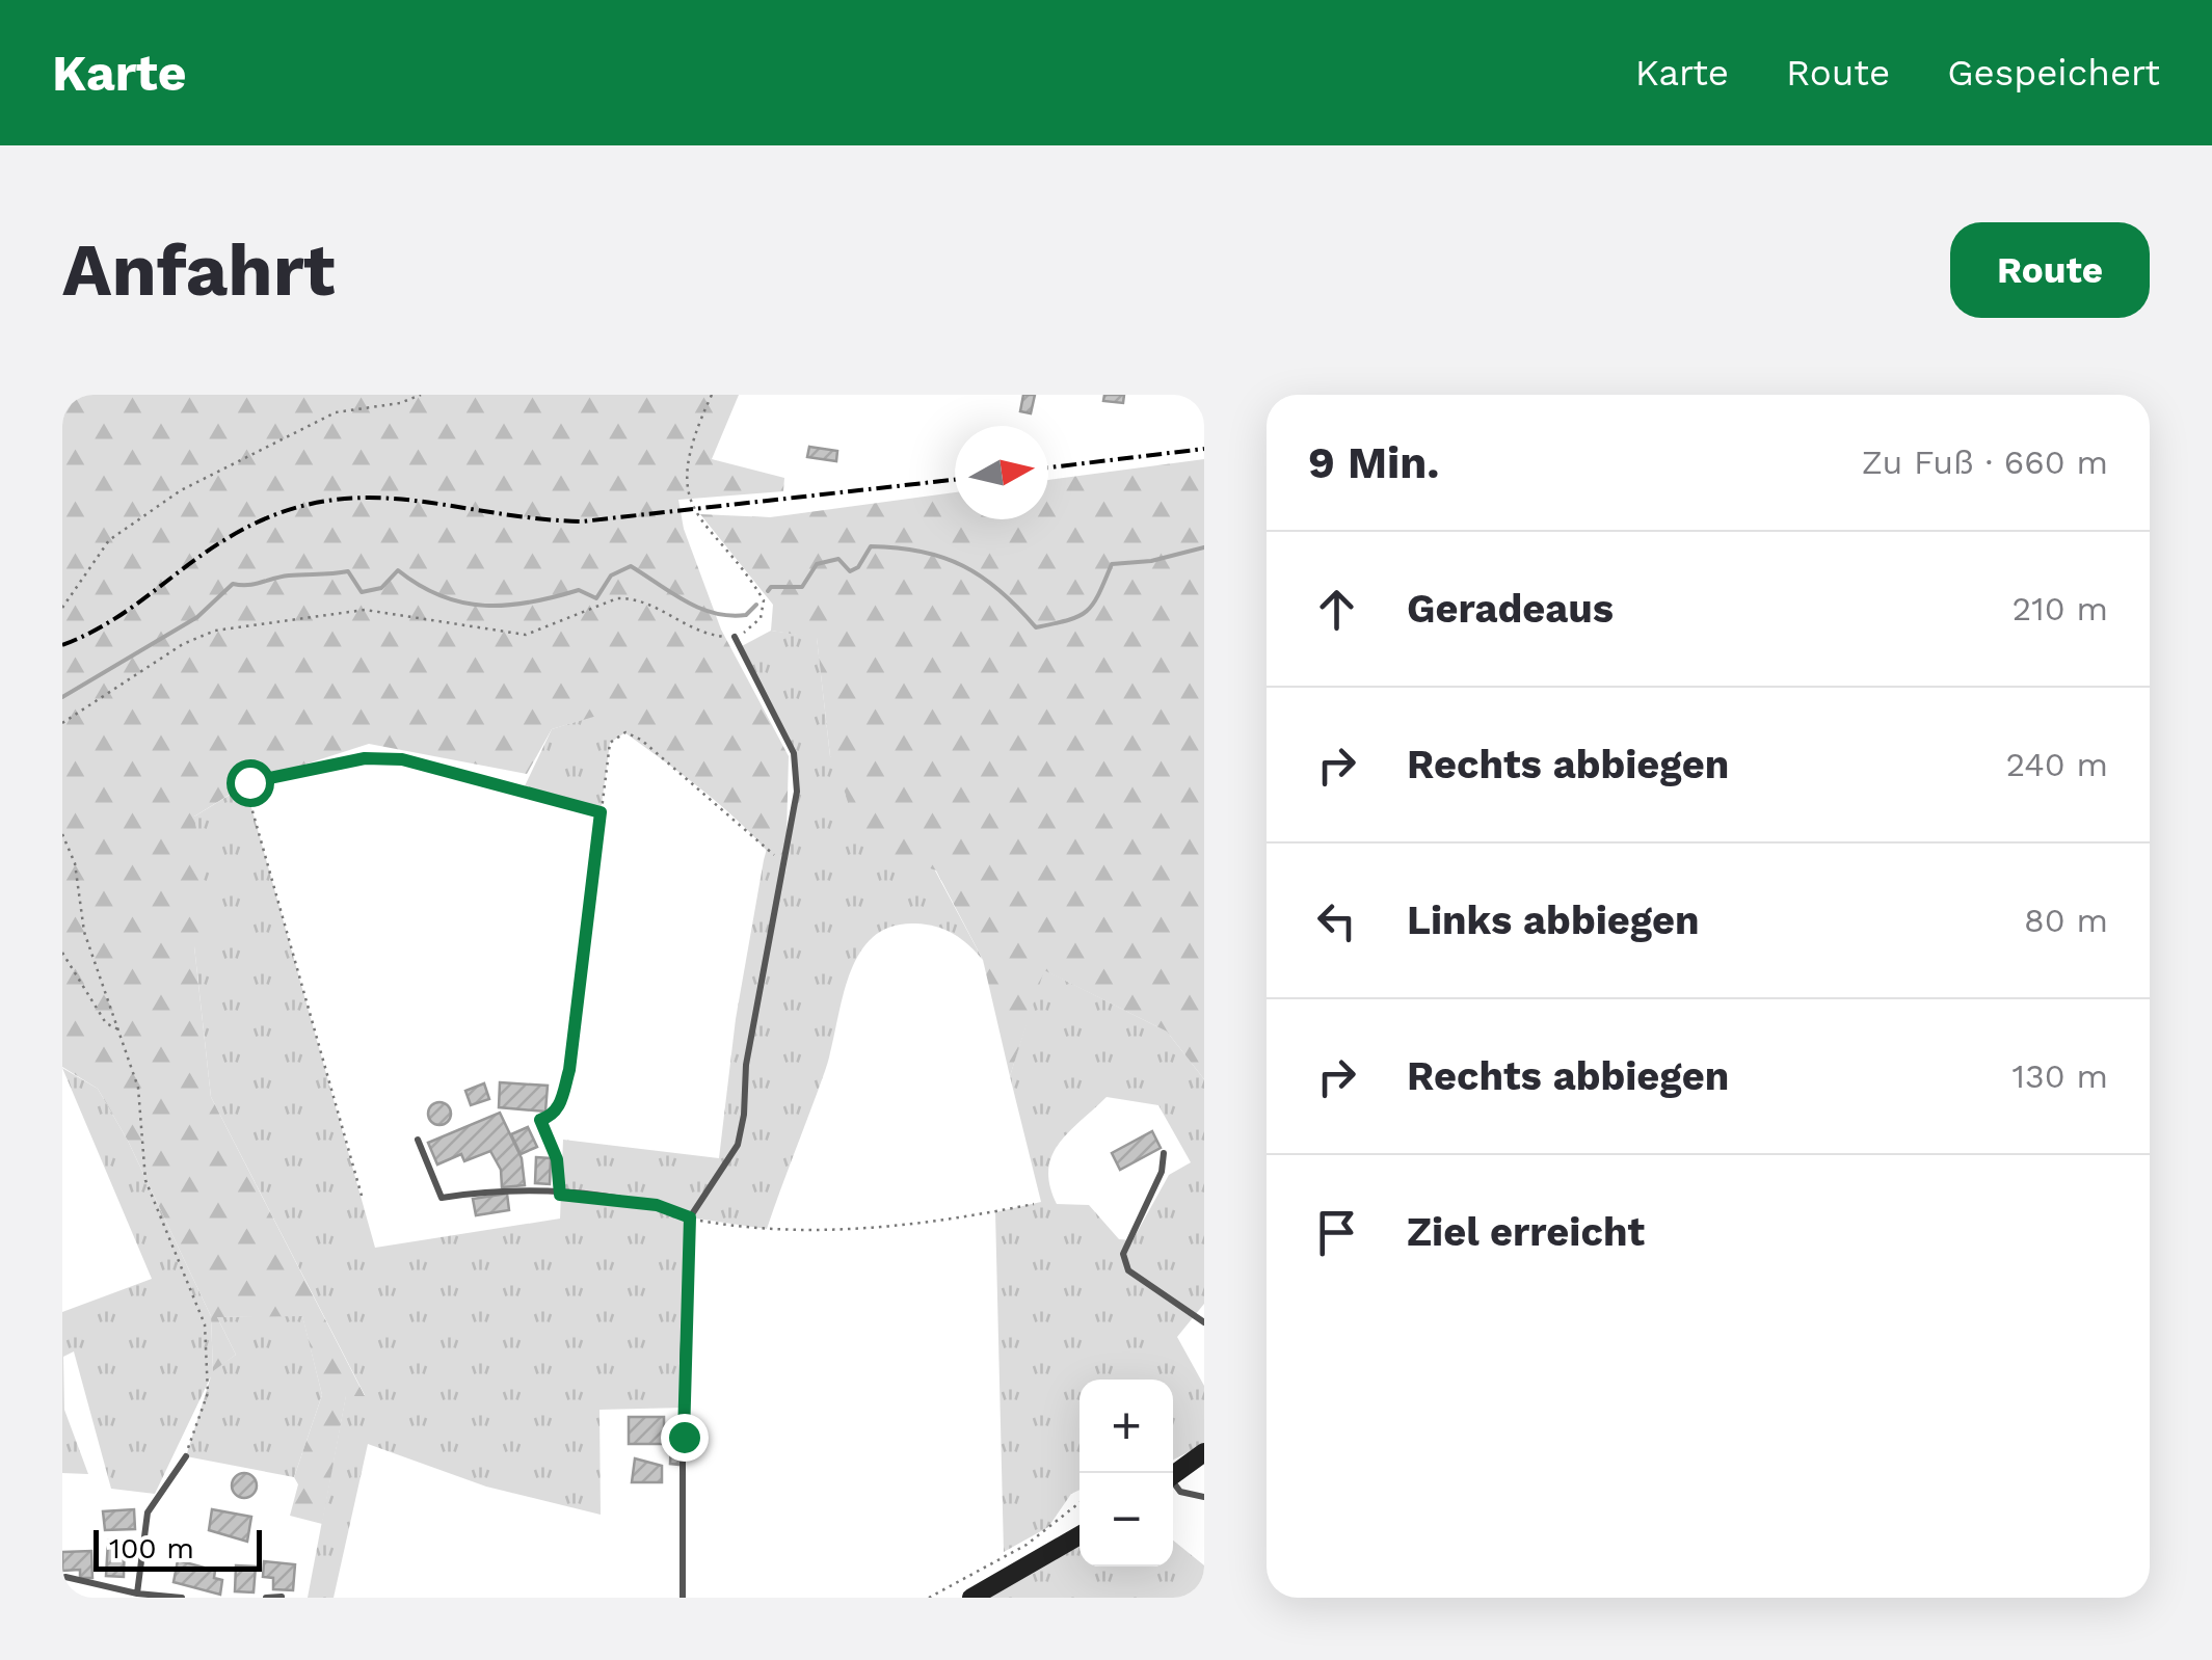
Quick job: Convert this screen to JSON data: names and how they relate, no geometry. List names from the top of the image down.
{
  "scale_bar": "100 m",
  "north": "right",
  "page": {
    "header": "Karte",
    "nav": ["Karte", "Route", "Gespeichert"],
    "buttons": "Route",
    "title": "Anfahrt",
    "heading": ["9 Min.", "Zu Fuß · 660 m"],
    "list": [
      ["Geradeaus", "210 m"],
      ["Rechts abbiegen", "240 m"],
      ["Links abbiegen", "80 m"],
      ["Rechts abbiegen", "130 m"],
      "Ziel erreicht"
    ],
    "map_buttons": ["+", "−"],
    "scale": "100 m"
  }
}
